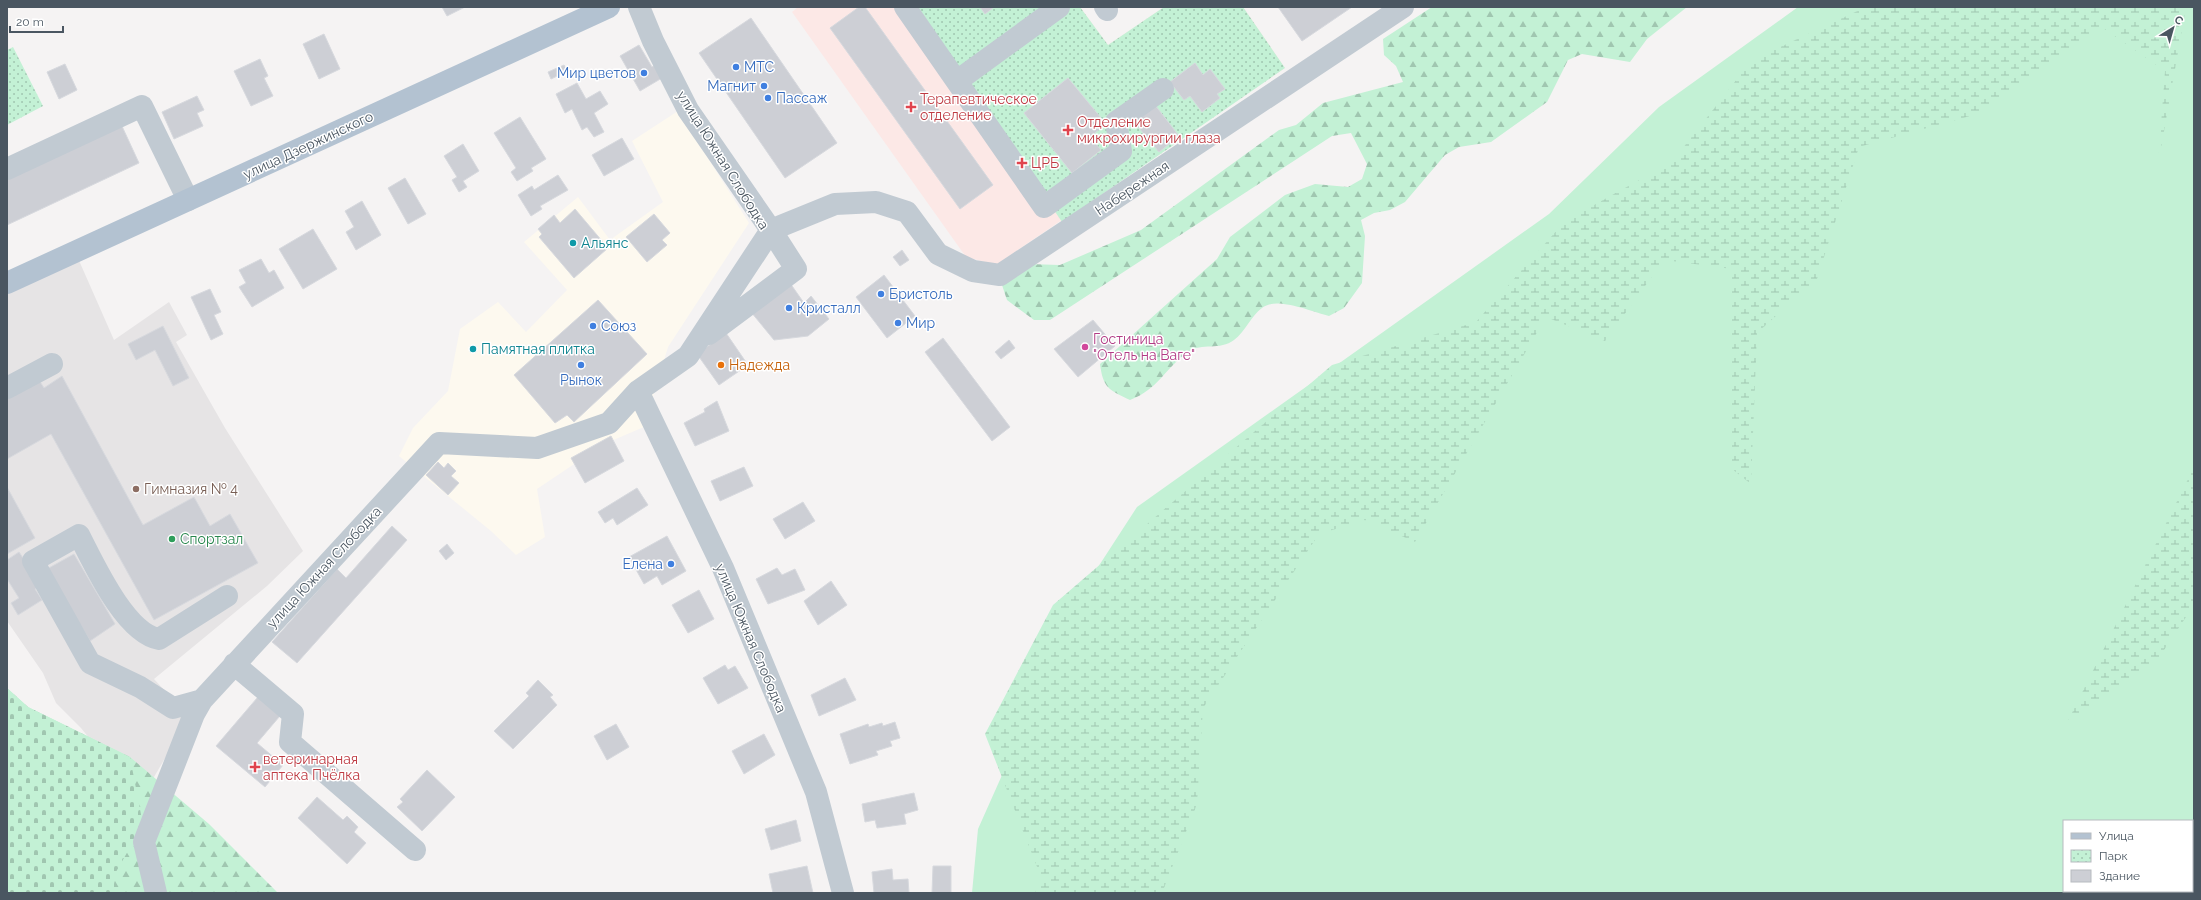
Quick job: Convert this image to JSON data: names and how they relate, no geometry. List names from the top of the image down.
{
  "streets": {
    "main road": ["улица Дзержинского"],
    "street": ["улица Южная Слободка", "Набережная"]
  },
  "crossings": [
    ["улица Южная Слободка", "Набережная"]
  ],
  "places": {
    "other": [
      "МТС",
      "Мир цветов",
      "Магнит",
      "Пассаж",
      "Альянс",
      "Бристоль",
      "Кристалл",
      "Мир",
      "Союз",
      "Гостиница \"Отель на Ваге\"",
      "Памятная плитка",
      "Рынок",
      "Надежда",
      "Гимназия № 4",
      "Спортзал",
      "Елена"
    ],
    "health": [
      "Терапевтическое отделение",
      "Отделение микрохирургии глаза",
      "ЦРБ",
      "ветеринарная аптека Пчёлка"
    ]
  },
  "legend": ["Улица", "Парк", "Здание"],
  "scale_bar": "20 m",
  "north": "top right"
}
